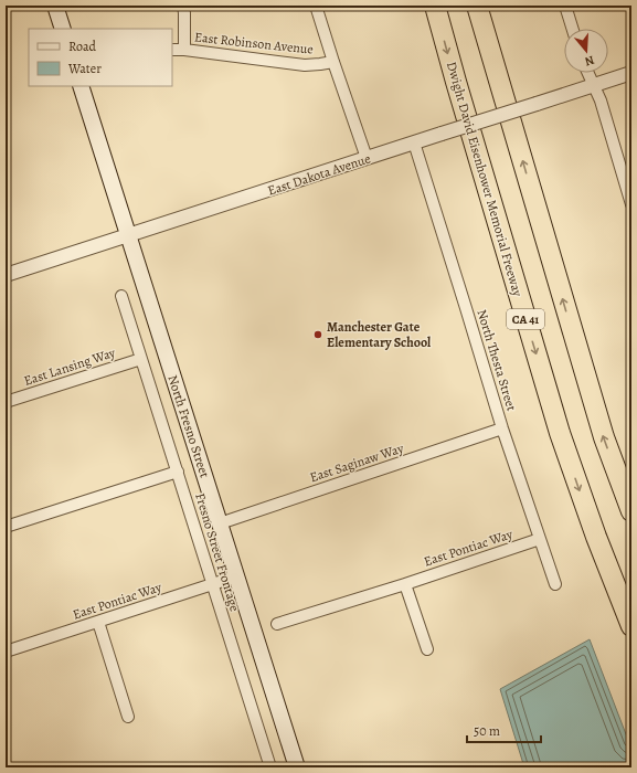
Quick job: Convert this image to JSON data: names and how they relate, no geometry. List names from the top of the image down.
{
  "streets": {
    "highway": ["Dwight David Eisenhower Memorial Freeway", "CA 41"],
    "main road": ["North Fresno Street"],
    "street": [
      "East Robinson Avenue",
      "East Dakota Avenue",
      "North Thesta Street",
      "East Lansing Way",
      "East Saginaw Way",
      "East Pontiac Way",
      "Fresno Street Frontage"
    ]
  },
  "crossings": [
    ["East Dakota Avenue", "North Thesta Street"],
    ["East Dakota Avenue", "North Fresno Street"],
    ["North Thesta Street", "East Saginaw Way"],
    ["North Thesta Street", "East Pontiac Way"],
    ["East Lansing Way", "Fresno Street Frontage"],
    ["North Fresno Street", "East Saginaw Way"],
    ["North Fresno Street", "East Pontiac Way"],
    ["East Pontiac Way", "Fresno Street Frontage"]
  ],
  "places": ["Manchester Gate Elementary School"],
  "legend": ["Road", "Water"],
  "scale_bar": "50 m",
  "north": "bottom"
}
